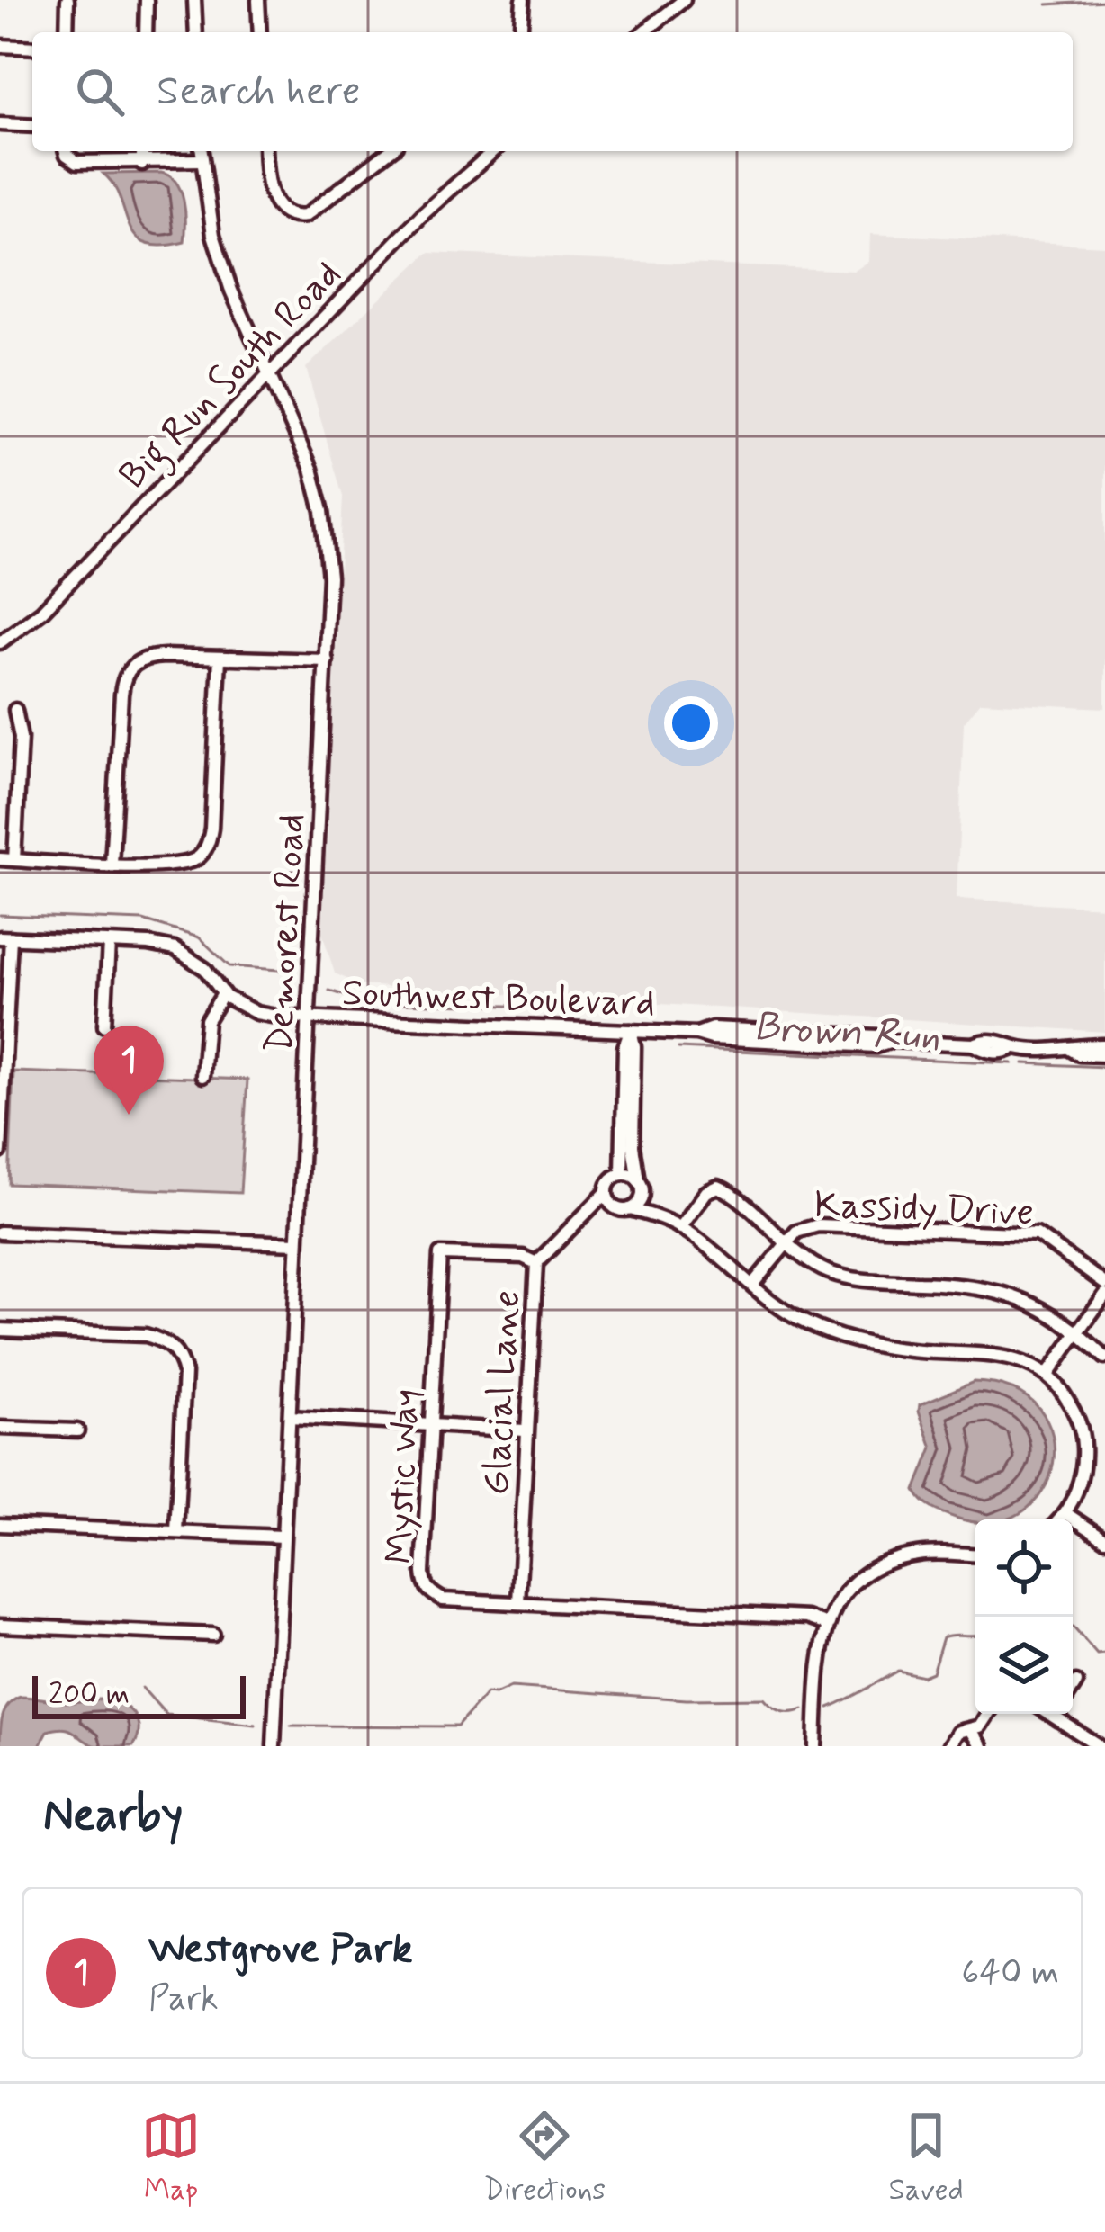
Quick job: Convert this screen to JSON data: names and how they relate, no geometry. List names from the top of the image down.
{
  "streets": {
    "street": [
      "Big Run South Road",
      "Demorest Road",
      "Southwest Boulevard",
      "Kassidy Drive",
      "Glacial Lane",
      "Mystic Way"
    ]
  },
  "crossings": [
    ["Big Run South Road", "Demorest Road"],
    ["Demorest Road", "Southwest Boulevard"],
    ["Glacial Lane", "Mystic Way"]
  ],
  "water": ["Brown Run"],
  "scale_bar": "200 m",
  "page": {
    "search": "Search here",
    "pins": "1",
    "scale": "200 m",
    "heading": "Nearby",
    "list": [
      {
        "mark": "1",
        "name": "Westgrove Park",
        "note": "Park",
        "value": "640 m"
      }
    ],
    "nav": ["Map", "Directions", "Saved"]
  }
}
